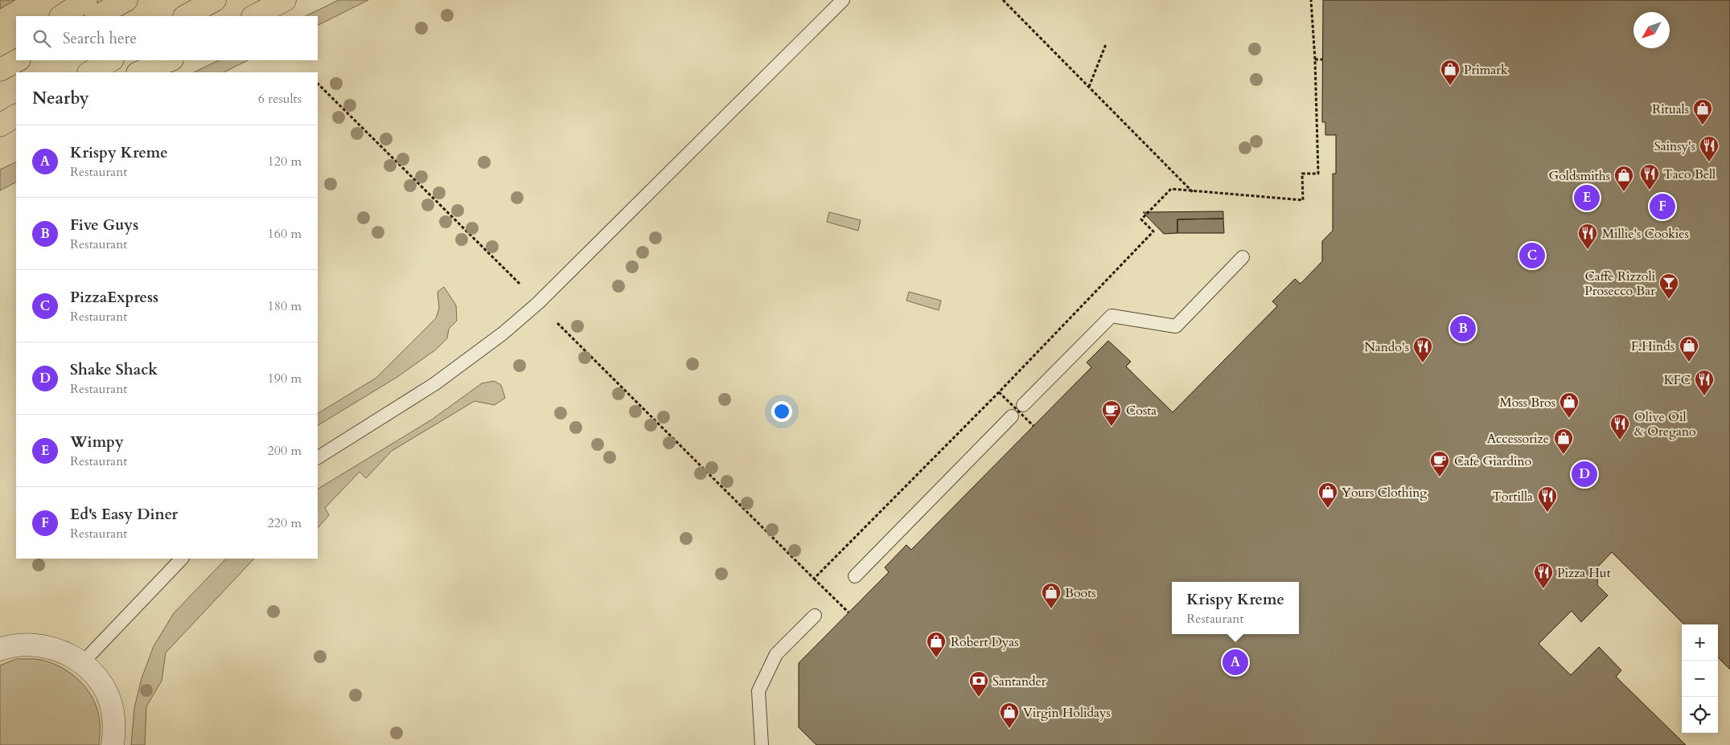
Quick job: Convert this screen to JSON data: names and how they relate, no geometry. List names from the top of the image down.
{
  "places": {
    "shop": [
      "Primark",
      "Rituals",
      "Goldsmiths",
      "F.Hinds",
      "Moss Bros",
      "Accessorize",
      "Yours Clothing",
      "Boots",
      "Robert Dyas",
      "Virgin Holidays"
    ],
    "restaurant": [
      "Sainsy's",
      "Taco Bell",
      "Millie's Cookies",
      "Nando's",
      "KFC",
      "Olive Oil & Oregano",
      "Tortilla",
      "Pizza Hut"
    ],
    "bar": ["Caffè Rizzoli Prosecco Bar"],
    "cafe": ["Costa", "Cafe Giardino"],
    "bank": ["Santander"]
  },
  "north": "bottom left",
  "page": {
    "search": "Search here",
    "heading": ["Nearby", "6 results"],
    "list": [
      {
        "mark": "A",
        "name": "Krispy Kreme",
        "note": "Restaurant",
        "value": "120 m"
      },
      {
        "mark": "B",
        "name": "Five Guys",
        "note": "Restaurant",
        "value": "160 m"
      },
      {
        "mark": "C",
        "name": "PizzaExpress",
        "note": "Restaurant",
        "value": "180 m"
      },
      {
        "mark": "D",
        "name": "Shake Shack",
        "note": "Restaurant",
        "value": "190 m"
      },
      {
        "mark": "E",
        "name": "Wimpy",
        "note": "Restaurant",
        "value": "200 m"
      },
      {
        "mark": "F",
        "name": "Ed's Easy Diner",
        "note": "Restaurant",
        "value": "220 m"
      }
    ],
    "pins": [
      "E",
      "F",
      "C",
      "B",
      "D",
      "A"
    ],
    "popup": ["Krispy Kreme", "Restaurant"],
    "map_buttons": ["+", "−"]
  }
}
